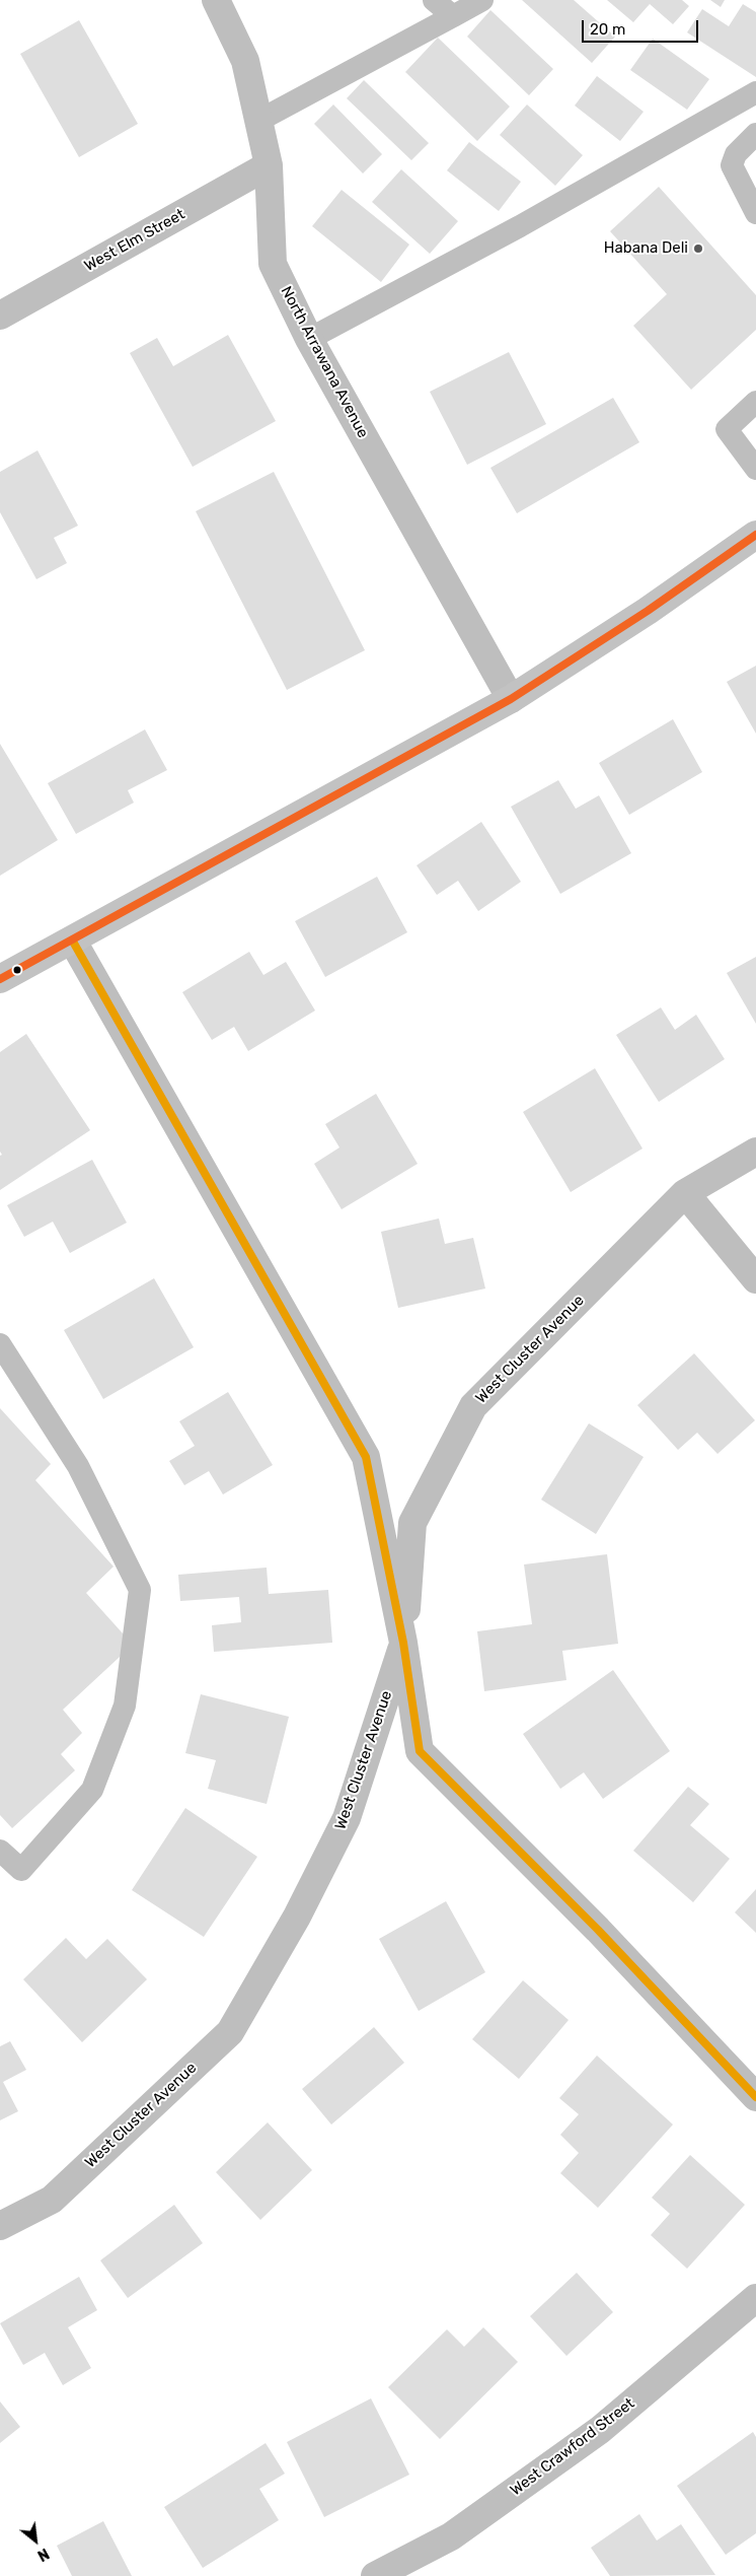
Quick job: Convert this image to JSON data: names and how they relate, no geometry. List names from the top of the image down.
{
  "streets": {
    "street": [
      "West Elm Street",
      "North Arrawana Avenue",
      "West Cluster Avenue",
      "West Crawford Street"
    ]
  },
  "crossings": [
    ["West Elm Street", "North Arrawana Avenue"]
  ],
  "places": ["Habana Deli"],
  "scale_bar": "20 m",
  "north": "bottom right"
}
